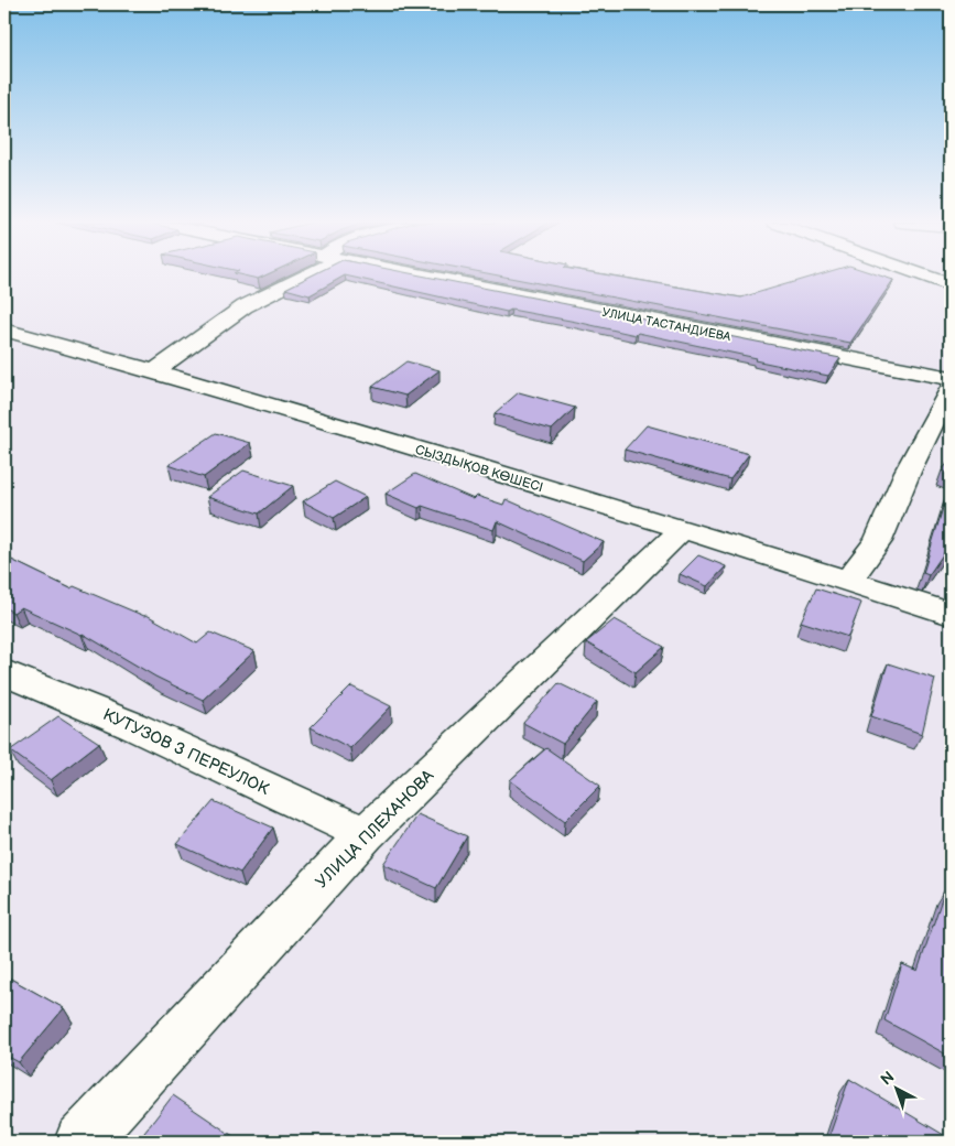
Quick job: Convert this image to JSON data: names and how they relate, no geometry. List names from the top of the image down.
{
  "streets": {
    "street": [
      "УЛИЦА ТАСТАНДИЕВА",
      "СЫЗДЫҚОВ КӨШЕСІ",
      "КУТУЗОВ 3 ПЕРЕУЛОК",
      "УЛИЦА ПЛЕХАНОВА"
    ]
  },
  "crossings": [
    ["СЫЗДЫҚОВ КӨШЕСІ", "УЛИЦА ПЛЕХАНОВА"],
    ["КУТУЗОВ 3 ПЕРЕУЛОК", "УЛИЦА ПЛЕХАНОВА"]
  ],
  "north": "top left"
}
